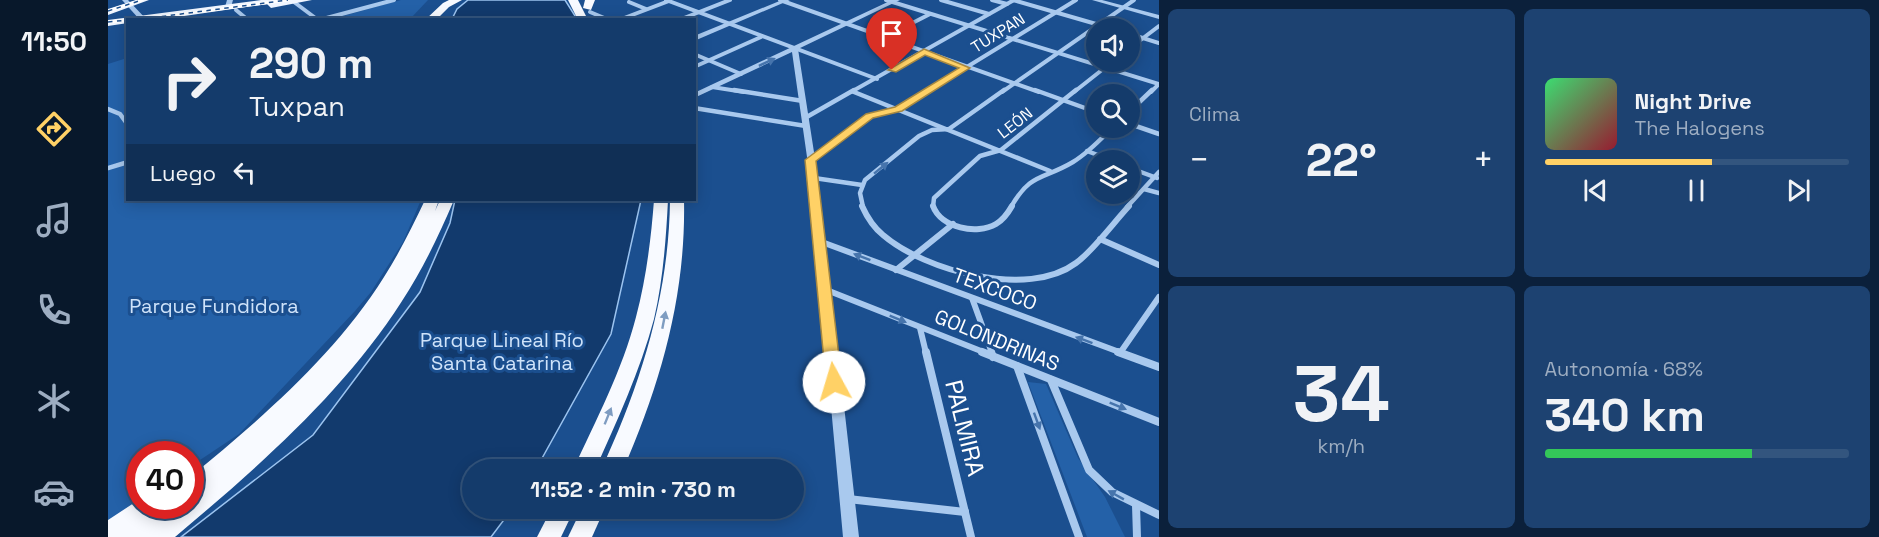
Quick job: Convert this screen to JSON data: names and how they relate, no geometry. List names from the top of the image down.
{
  "streets": {
    "street": [
      "TUXPAN",
      "LEÓN",
      "TEXCOCO",
      "GOLONDRINAS",
      "PALMIRA"
    ]
  },
  "crossings": [
    ["GOLONDRINAS", "PALMIRA"]
  ],
  "one_way": ["TEXCOCO", "GOLONDRINAS"],
  "parks": ["Parque Fundidora", "Parque Lineal Río Santa Catarina"],
  "page": {
    "tabs": "11:50",
    "tile": [
      "Clima",
      ["34", "km/h"],
      ["Autonomía · 68%", "340 km"]
    ],
    "turn": ["290 m", "Tuxpan"],
    "song": ["Night Drive", "The Halogens"],
    "heat": ["−", "22°", "+"],
    "then": "Luego",
    "limit": "40",
    "trip": "11:52 · 2 min · 730 m"
  }
}
